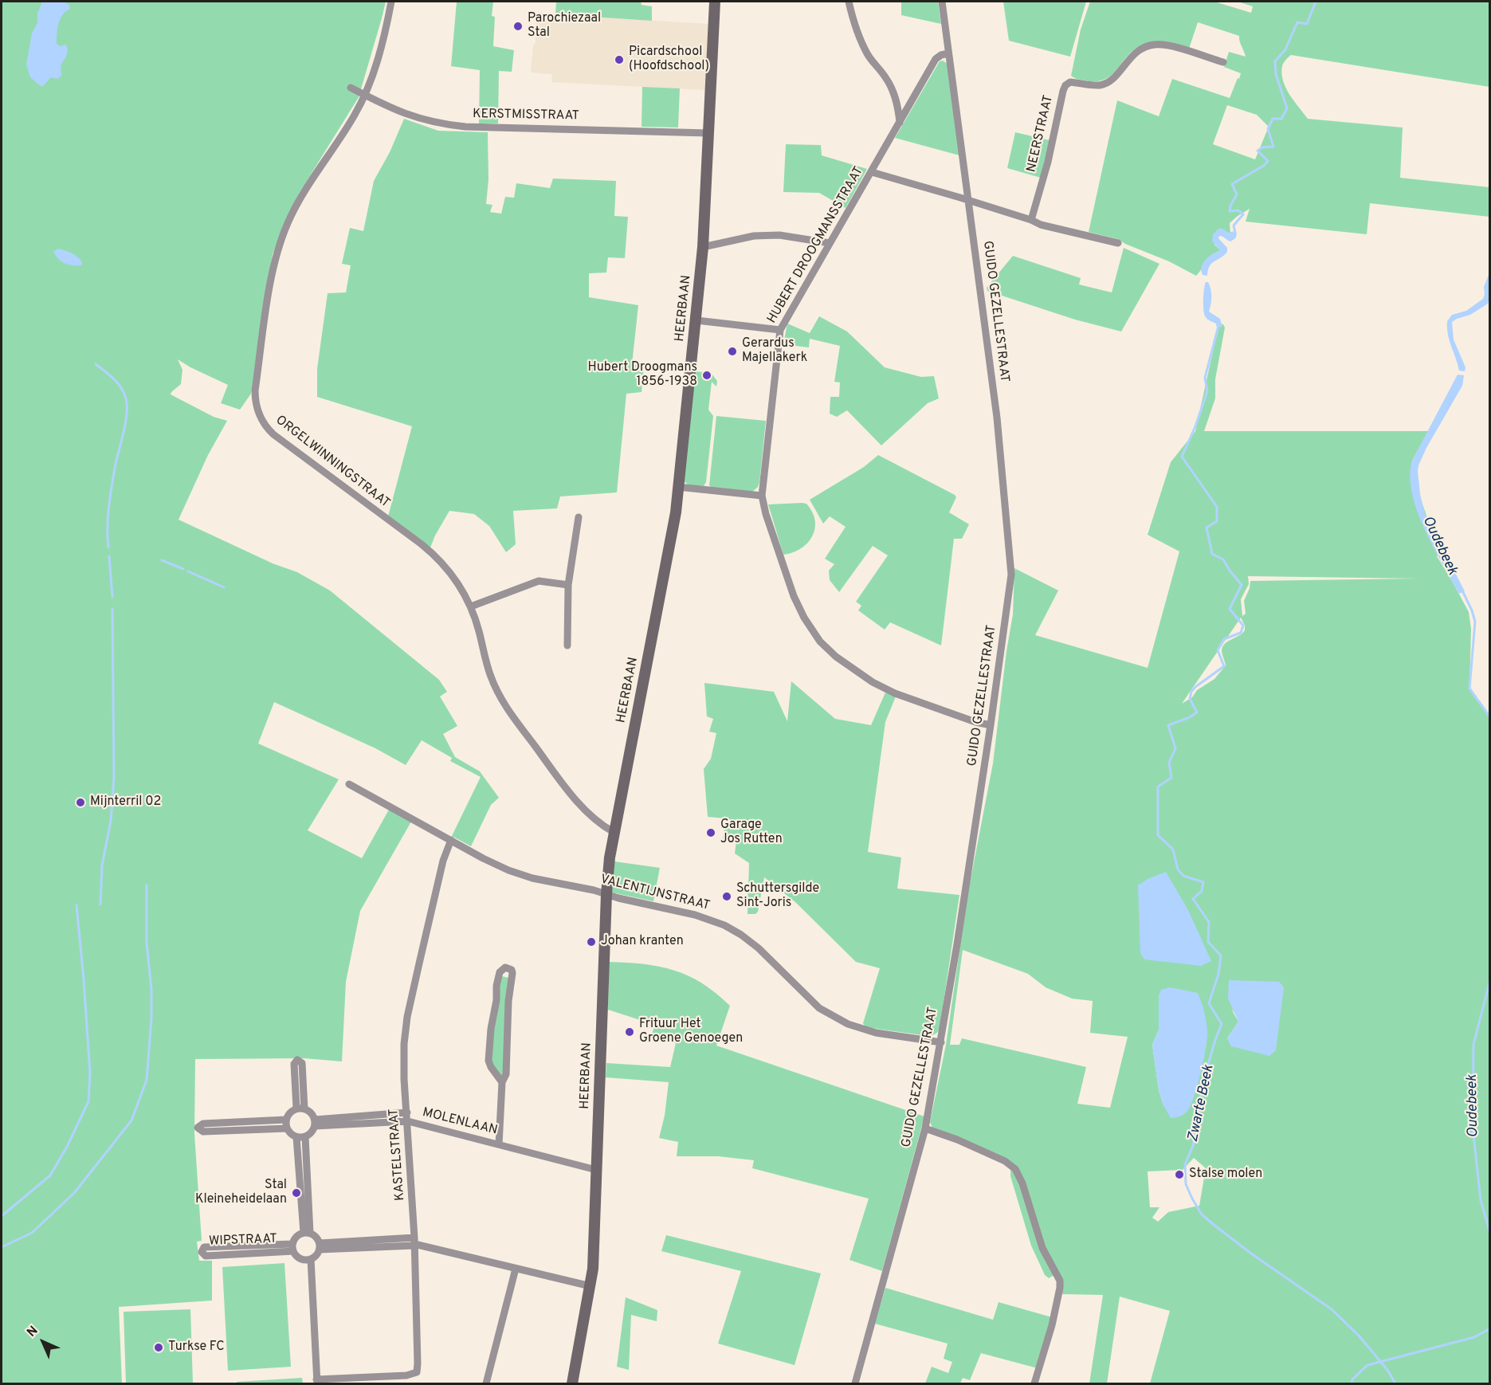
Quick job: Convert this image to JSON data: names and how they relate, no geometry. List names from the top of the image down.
{
  "streets": {
    "street": [
      "KERSTMISSTRAAT",
      "NEERSTRAAT",
      "HUBERT DROOGMANSSTRAAT",
      "HEERBAAN",
      "GUIDO GEZELLESTRAAT",
      "ORGELWINNINGSTRAAT",
      "VALENTIJNSTRAAT",
      "MOLENLAAN",
      "KASTELSTRAAT",
      "WIPSTRAAT"
    ]
  },
  "crossings": [
    ["KERSTMISSTRAAT", "HEERBAAN"],
    ["KERSTMISSTRAAT", "ORGELWINNINGSTRAAT"],
    ["HUBERT DROOGMANSSTRAAT", "GUIDO GEZELLESTRAAT"],
    ["HEERBAAN", "ORGELWINNINGSTRAAT"],
    ["HEERBAAN", "VALENTIJNSTRAAT"],
    ["HEERBAAN", "MOLENLAAN"],
    ["GUIDO GEZELLESTRAAT", "VALENTIJNSTRAAT"],
    ["VALENTIJNSTRAAT", "KASTELSTRAAT"],
    ["MOLENLAAN", "KASTELSTRAAT"]
  ],
  "water": ["Oudebeek", "Zwarte Beek"],
  "places": [
    "Parochiezaal Stal",
    "Picardschool (Hoofdschool)",
    "Gerardus Majellakerk",
    "Hubert Droogmans 1856-1938",
    "Mijnterril 02",
    "Garage Jos Rutten",
    "Schuttersgilde Sint-Joris",
    "Johan kranten",
    "Frituur Het Groene Genoegen",
    "Stalse molen",
    "Stal Kleineheidelaan",
    "Turkse FC"
  ],
  "north": "top left"
}
